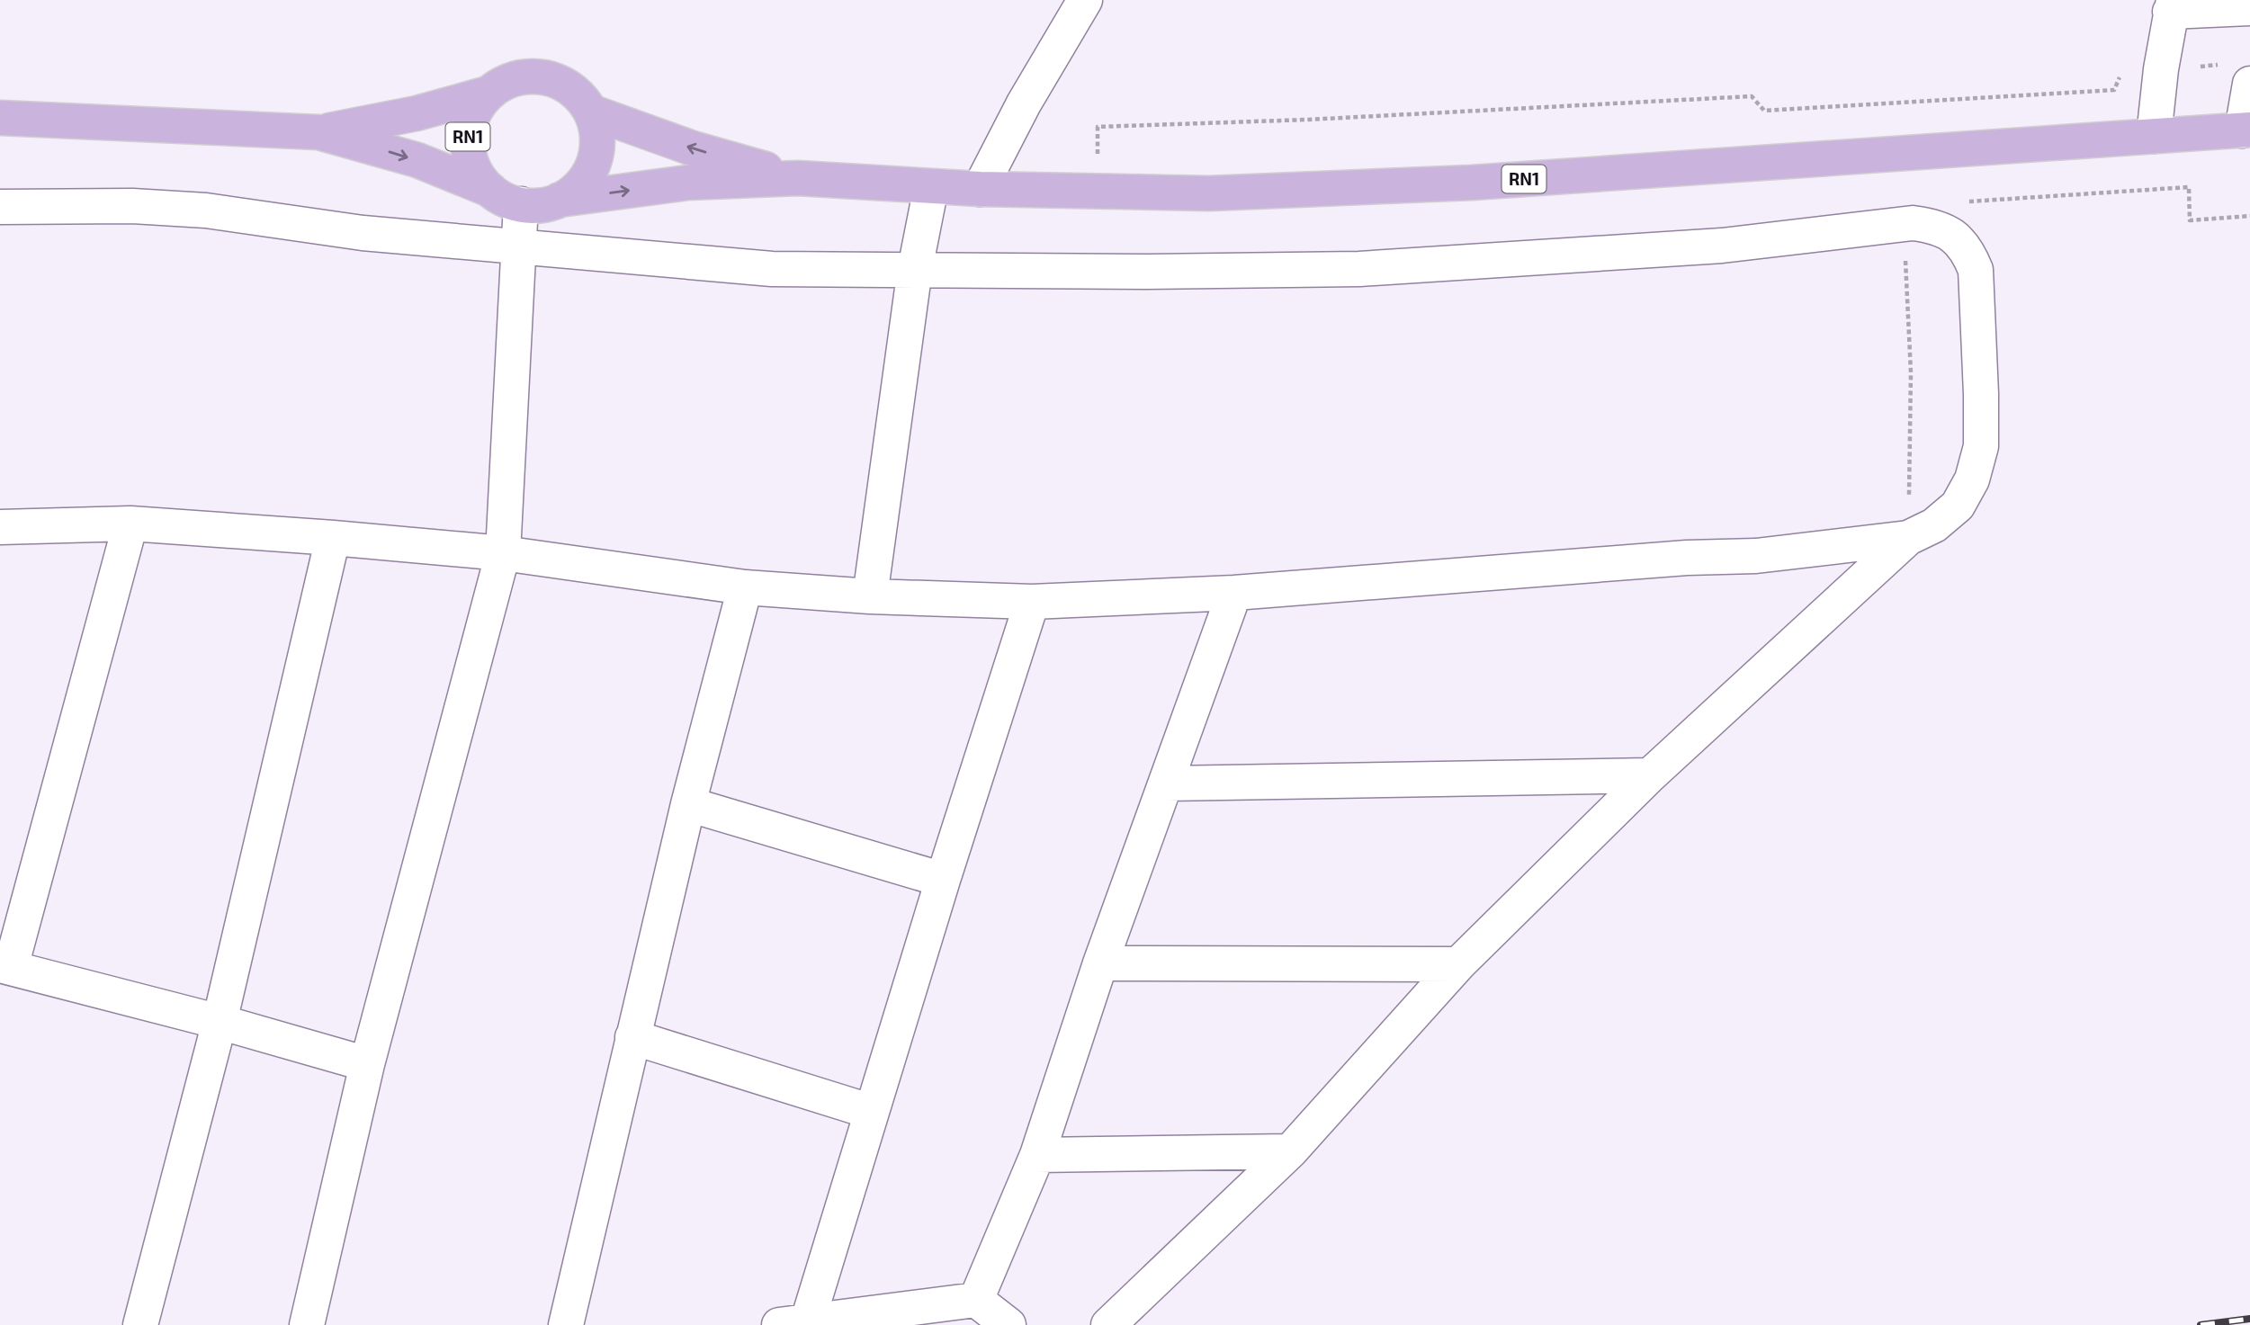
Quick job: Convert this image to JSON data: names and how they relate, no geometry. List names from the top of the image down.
{
  "streets": {
    "main road": ["RN1"]
  }
}
